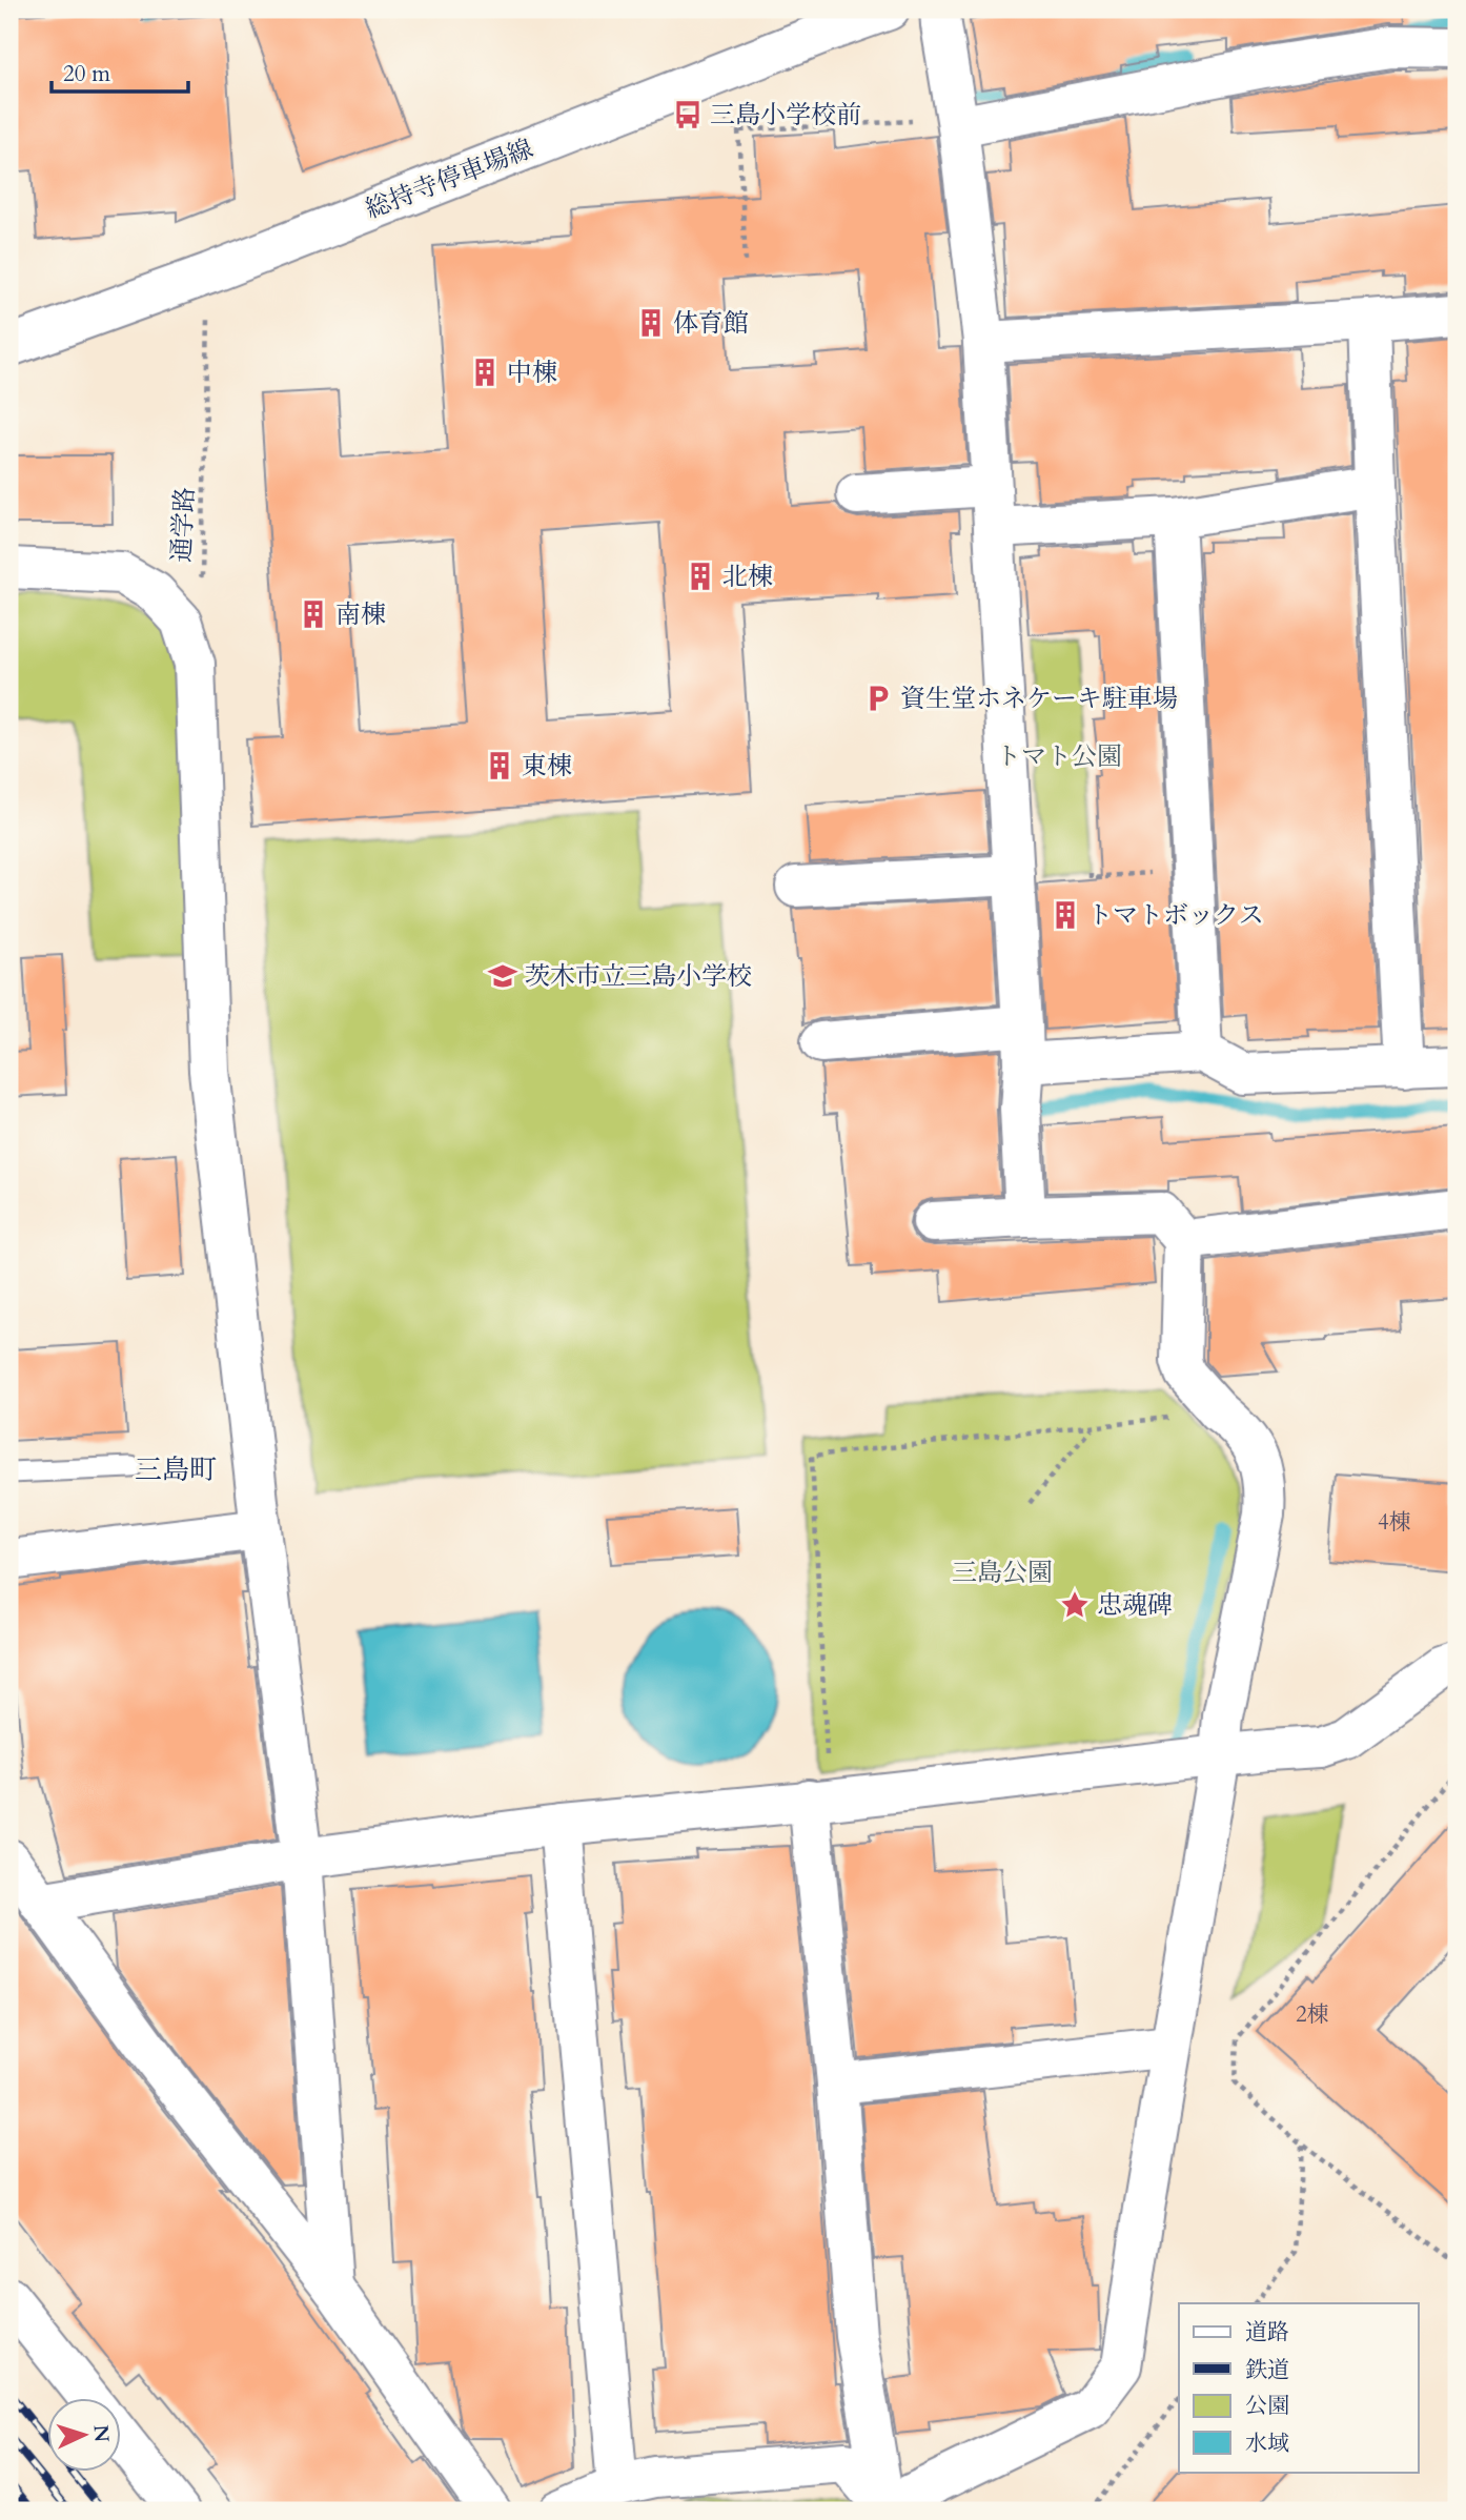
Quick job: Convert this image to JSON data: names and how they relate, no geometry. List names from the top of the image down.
{
  "streets": {
    "street": ["総持寺停車場線"],
    "path": ["通学路"]
  },
  "crossings": [
    ["総持寺停車場線", "通学路"]
  ],
  "districts": ["三島町"],
  "parks": ["トマト公園", "三島公園"],
  "places": {
    "bus stop": ["三島小学校前"],
    "building": [
      "体育館",
      "中棟",
      "北棟",
      "南棟",
      "東棟",
      "トマトボックス"
    ],
    "parking": ["資生堂ホネケーキ駐車場"],
    "school or university": ["茨木市立三島小学校"],
    "place": ["忠魂碑"]
  },
  "house_numbers": ["4棟", "2棟"],
  "legend": [
    "道路",
    "鉄道",
    "公園",
    "水域"
  ],
  "scale_bar": "20 m",
  "north": "right"
}
